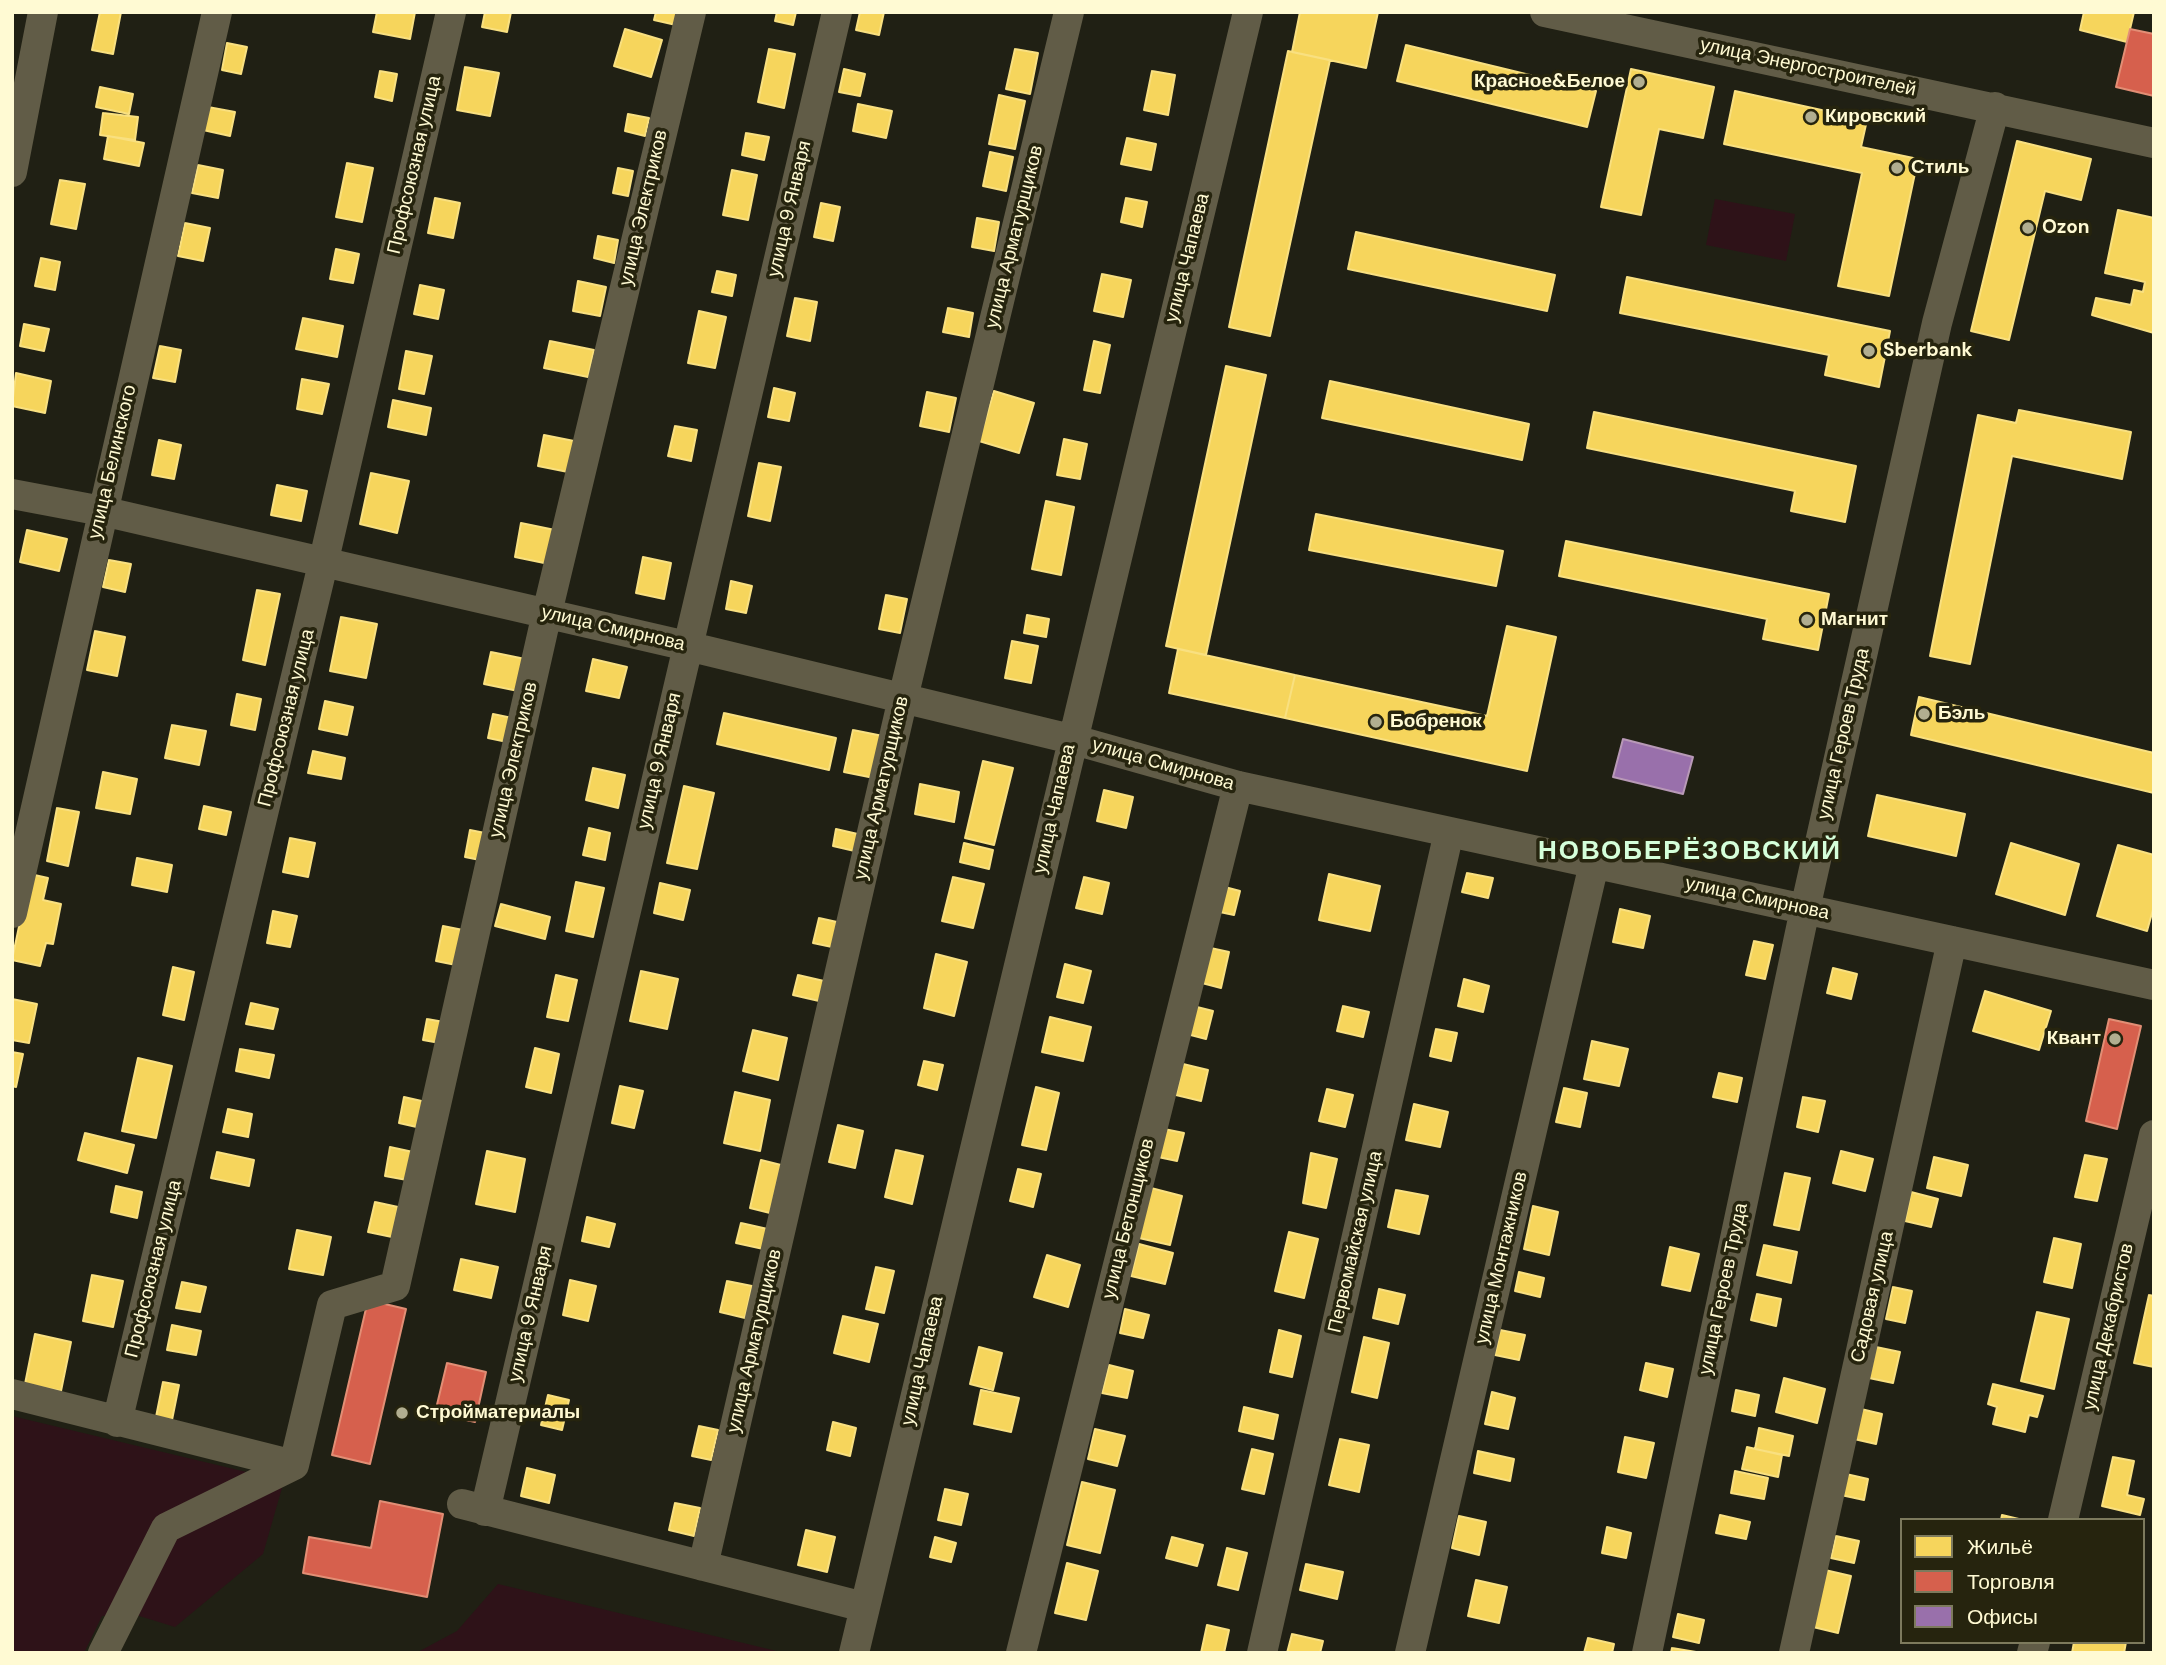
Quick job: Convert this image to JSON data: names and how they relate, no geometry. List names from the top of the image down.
{
  "streets": {
    "street": [
      "улица Энергостроителей",
      "Профсоюзная улица",
      "улица Электриков",
      "улица 9 Января",
      "улица Арматурщиков",
      "улица Чапаева",
      "улица Белинского",
      "улица Смирнова",
      "улица Героев Труда",
      "улица Бетонщиков",
      "Первомайская улица",
      "улица Монтажников",
      "Садовая улица",
      "улица Декабристов"
    ]
  },
  "crossings": [
    ["улица Энергостроителей", "улица Героев Труда"],
    ["Профсоюзная улица", "улица Смирнова"],
    ["улица Электриков", "улица Смирнова"],
    ["улица 9 Января", "улица Арматурщиков"],
    ["улица 9 Января", "улица Смирнова"],
    ["улица Арматурщиков", "улица Смирнова"],
    ["улица Чапаева", "улица Смирнова"],
    ["улица Белинского", "улица Смирнова"],
    ["улица Смирнова", "улица Героев Труда"],
    ["улица Смирнова", "улица Бетонщиков"],
    ["улица Смирнова", "Первомайская улица"],
    ["улица Смирнова", "улица Монтажников"],
    ["улица Смирнова", "Садовая улица"]
  ],
  "districts": ["НОВОБЕРЁЗОВСКИЙ"],
  "places": [
    "Красное&Белое",
    "Кировский",
    "Стиль",
    "Ozon",
    "Sberbank",
    "Магнит",
    "Бэль",
    "Бобренок",
    "Квант",
    "Стройматериалы"
  ],
  "legend": ["Жильё", "Торговля", "Офисы"]
}
